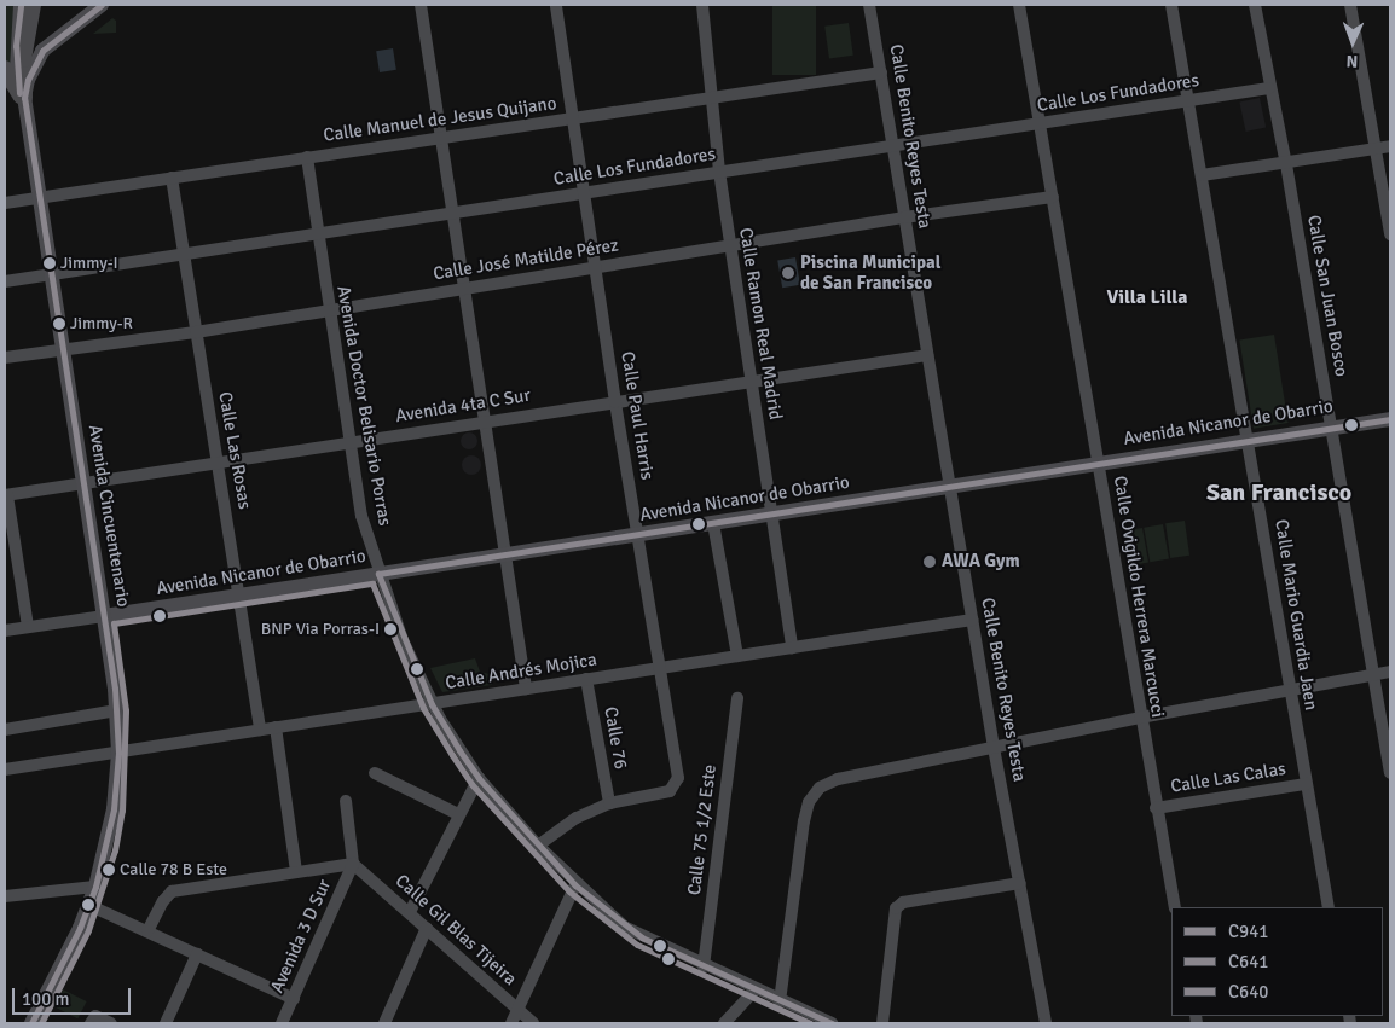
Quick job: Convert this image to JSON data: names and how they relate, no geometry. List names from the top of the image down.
{
  "streets": {
    "main road": ["Avenida Nicanor de Obarrio", "Avenida Cincuentenario"],
    "street": [
      "Calle Los Fundadores",
      "Calle Manuel de Jesus Quijano",
      "Calle Benito Reyes Testa",
      "Calle José Matilde Pérez",
      "Calle San Juan Bosco",
      "Calle Ramon Real Madrid",
      "Avenida Doctor Belisario Porras",
      "Avenida 4ta C Sur",
      "Calle Paul Harris",
      "Calle Las Rosas",
      "Calle Ovigildo Herrera Marcucci",
      "Calle Mario Guardia Jaen",
      "Calle Andrés Mojica",
      "Calle 76",
      "Calle Las Calas",
      "Calle 75 1/2 Este",
      "Calle Gil Blas Tijeira",
      "Avenida 3 D Sur"
    ]
  },
  "crossings": [
    ["Calle Los Fundadores", "Calle Benito Reyes Testa"],
    ["Calle Los Fundadores", "Calle San Juan Bosco"],
    ["Calle Los Fundadores", "Calle Ramon Real Madrid"],
    ["Calle Los Fundadores", "Avenida Doctor Belisario Porras"],
    ["Calle Los Fundadores", "Calle Paul Harris"],
    ["Calle Los Fundadores", "Calle Las Rosas"],
    ["Calle Los Fundadores", "Avenida Cincuentenario"],
    ["Calle Los Fundadores", "Calle Ovigildo Herrera Marcucci"],
    ["Calle Los Fundadores", "Calle Mario Guardia Jaen"],
    ["Calle Manuel de Jesus Quijano", "Calle Benito Reyes Testa"],
    ["Calle Manuel de Jesus Quijano", "Calle Ramon Real Madrid"],
    ["Calle Manuel de Jesus Quijano", "Avenida Doctor Belisario Porras"],
    ["Calle Manuel de Jesus Quijano", "Calle Paul Harris"],
    ["Calle Manuel de Jesus Quijano", "Calle Las Rosas"],
    ["Calle Manuel de Jesus Quijano", "Avenida Cincuentenario"],
    ["Calle Benito Reyes Testa", "Calle José Matilde Pérez"],
    ["Calle Benito Reyes Testa", "Avenida 4ta C Sur"],
    ["Calle Benito Reyes Testa", "Avenida Nicanor de Obarrio"],
    ["Calle Benito Reyes Testa", "Calle Andrés Mojica"],
    ["Calle José Matilde Pérez", "Calle Ramon Real Madrid"],
    ["Calle José Matilde Pérez", "Avenida Doctor Belisario Porras"],
    ["Calle José Matilde Pérez", "Calle Paul Harris"],
    ["Calle José Matilde Pérez", "Calle Las Rosas"],
    ["Calle José Matilde Pérez", "Avenida Cincuentenario"],
    ["Calle José Matilde Pérez", "Calle Ovigildo Herrera Marcucci"],
    ["Calle San Juan Bosco", "Avenida Nicanor de Obarrio"],
    ["Calle Ramon Real Madrid", "Avenida 4ta C Sur"],
    ["Calle Ramon Real Madrid", "Avenida Nicanor de Obarrio"],
    ["Calle Ramon Real Madrid", "Calle Andrés Mojica"],
    ["Avenida Doctor Belisario Porras", "Avenida 4ta C Sur"],
    ["Avenida Doctor Belisario Porras", "Calle Paul Harris"],
    ["Avenida Doctor Belisario Porras", "Avenida Nicanor de Obarrio"],
    ["Avenida Doctor Belisario Porras", "Calle Andrés Mojica"],
    ["Avenida Doctor Belisario Porras", "Calle 75 1/2 Este"],
    ["Avenida 4ta C Sur", "Calle Paul Harris"],
    ["Avenida 4ta C Sur", "Calle Las Rosas"],
    ["Avenida 4ta C Sur", "Avenida Cincuentenario"],
    ["Calle Paul Harris", "Avenida Nicanor de Obarrio"],
    ["Calle Paul Harris", "Calle Andrés Mojica"],
    ["Calle Paul Harris", "Calle 76"],
    ["Avenida Nicanor de Obarrio", "Calle Las Rosas"],
    ["Avenida Nicanor de Obarrio", "Avenida Cincuentenario"],
    ["Avenida Nicanor de Obarrio", "Calle Ovigildo Herrera Marcucci"],
    ["Avenida Nicanor de Obarrio", "Calle Mario Guardia Jaen"],
    ["Calle Las Rosas", "Calle Andrés Mojica"],
    ["Avenida Cincuentenario", "Calle Andrés Mojica"],
    ["Calle Ovigildo Herrera Marcucci", "Calle Las Calas"],
    ["Calle Mario Guardia Jaen", "Calle Las Calas"],
    ["Calle Andrés Mojica", "Calle 76"],
    ["Calle Gil Blas Tijeira", "Avenida 3 D Sur"]
  ],
  "districts": ["Villa Lilla", "San Francisco"],
  "places": [
    "Jimmy-I",
    "Piscina Municipal de San Francisco",
    "Jimmy-R",
    "AWA Gym",
    "BNP Via Porras-I",
    "Calle 78 B Este"
  ],
  "lines": ["transit line C640", "transit line C941", "transit line C641"],
  "legend": ["C941", "C641", "C640"],
  "scale_bar": "100 m",
  "north": "bottom"
}
